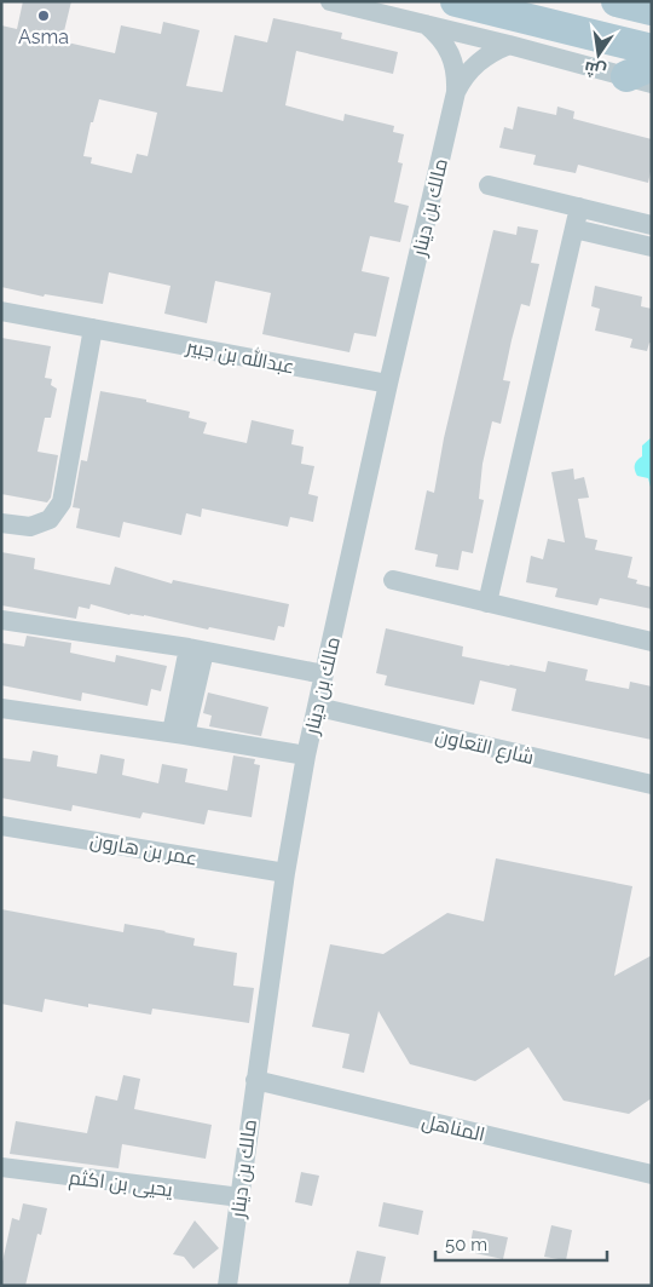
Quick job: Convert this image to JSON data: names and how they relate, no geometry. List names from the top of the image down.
{
  "streets": {
    "street": [
      "مالك بن دينار",
      "عبدالله بن جبير",
      "شارع التعاون",
      "عمر بن هارون",
      "المناهل",
      "يحيى بن اكثم"
    ]
  },
  "crossings": [
    ["مالك بن دينار", "عبدالله بن جبير"],
    ["مالك بن دينار", "شارع التعاون"],
    ["مالك بن دينار", "عمر بن هارون"],
    ["مالك بن دينار", "المناهل"],
    ["مالك بن دينار", "يحيى بن اكثم"]
  ],
  "places": ["Asma"],
  "scale_bar": "50 m",
  "north": "bottom"
}
